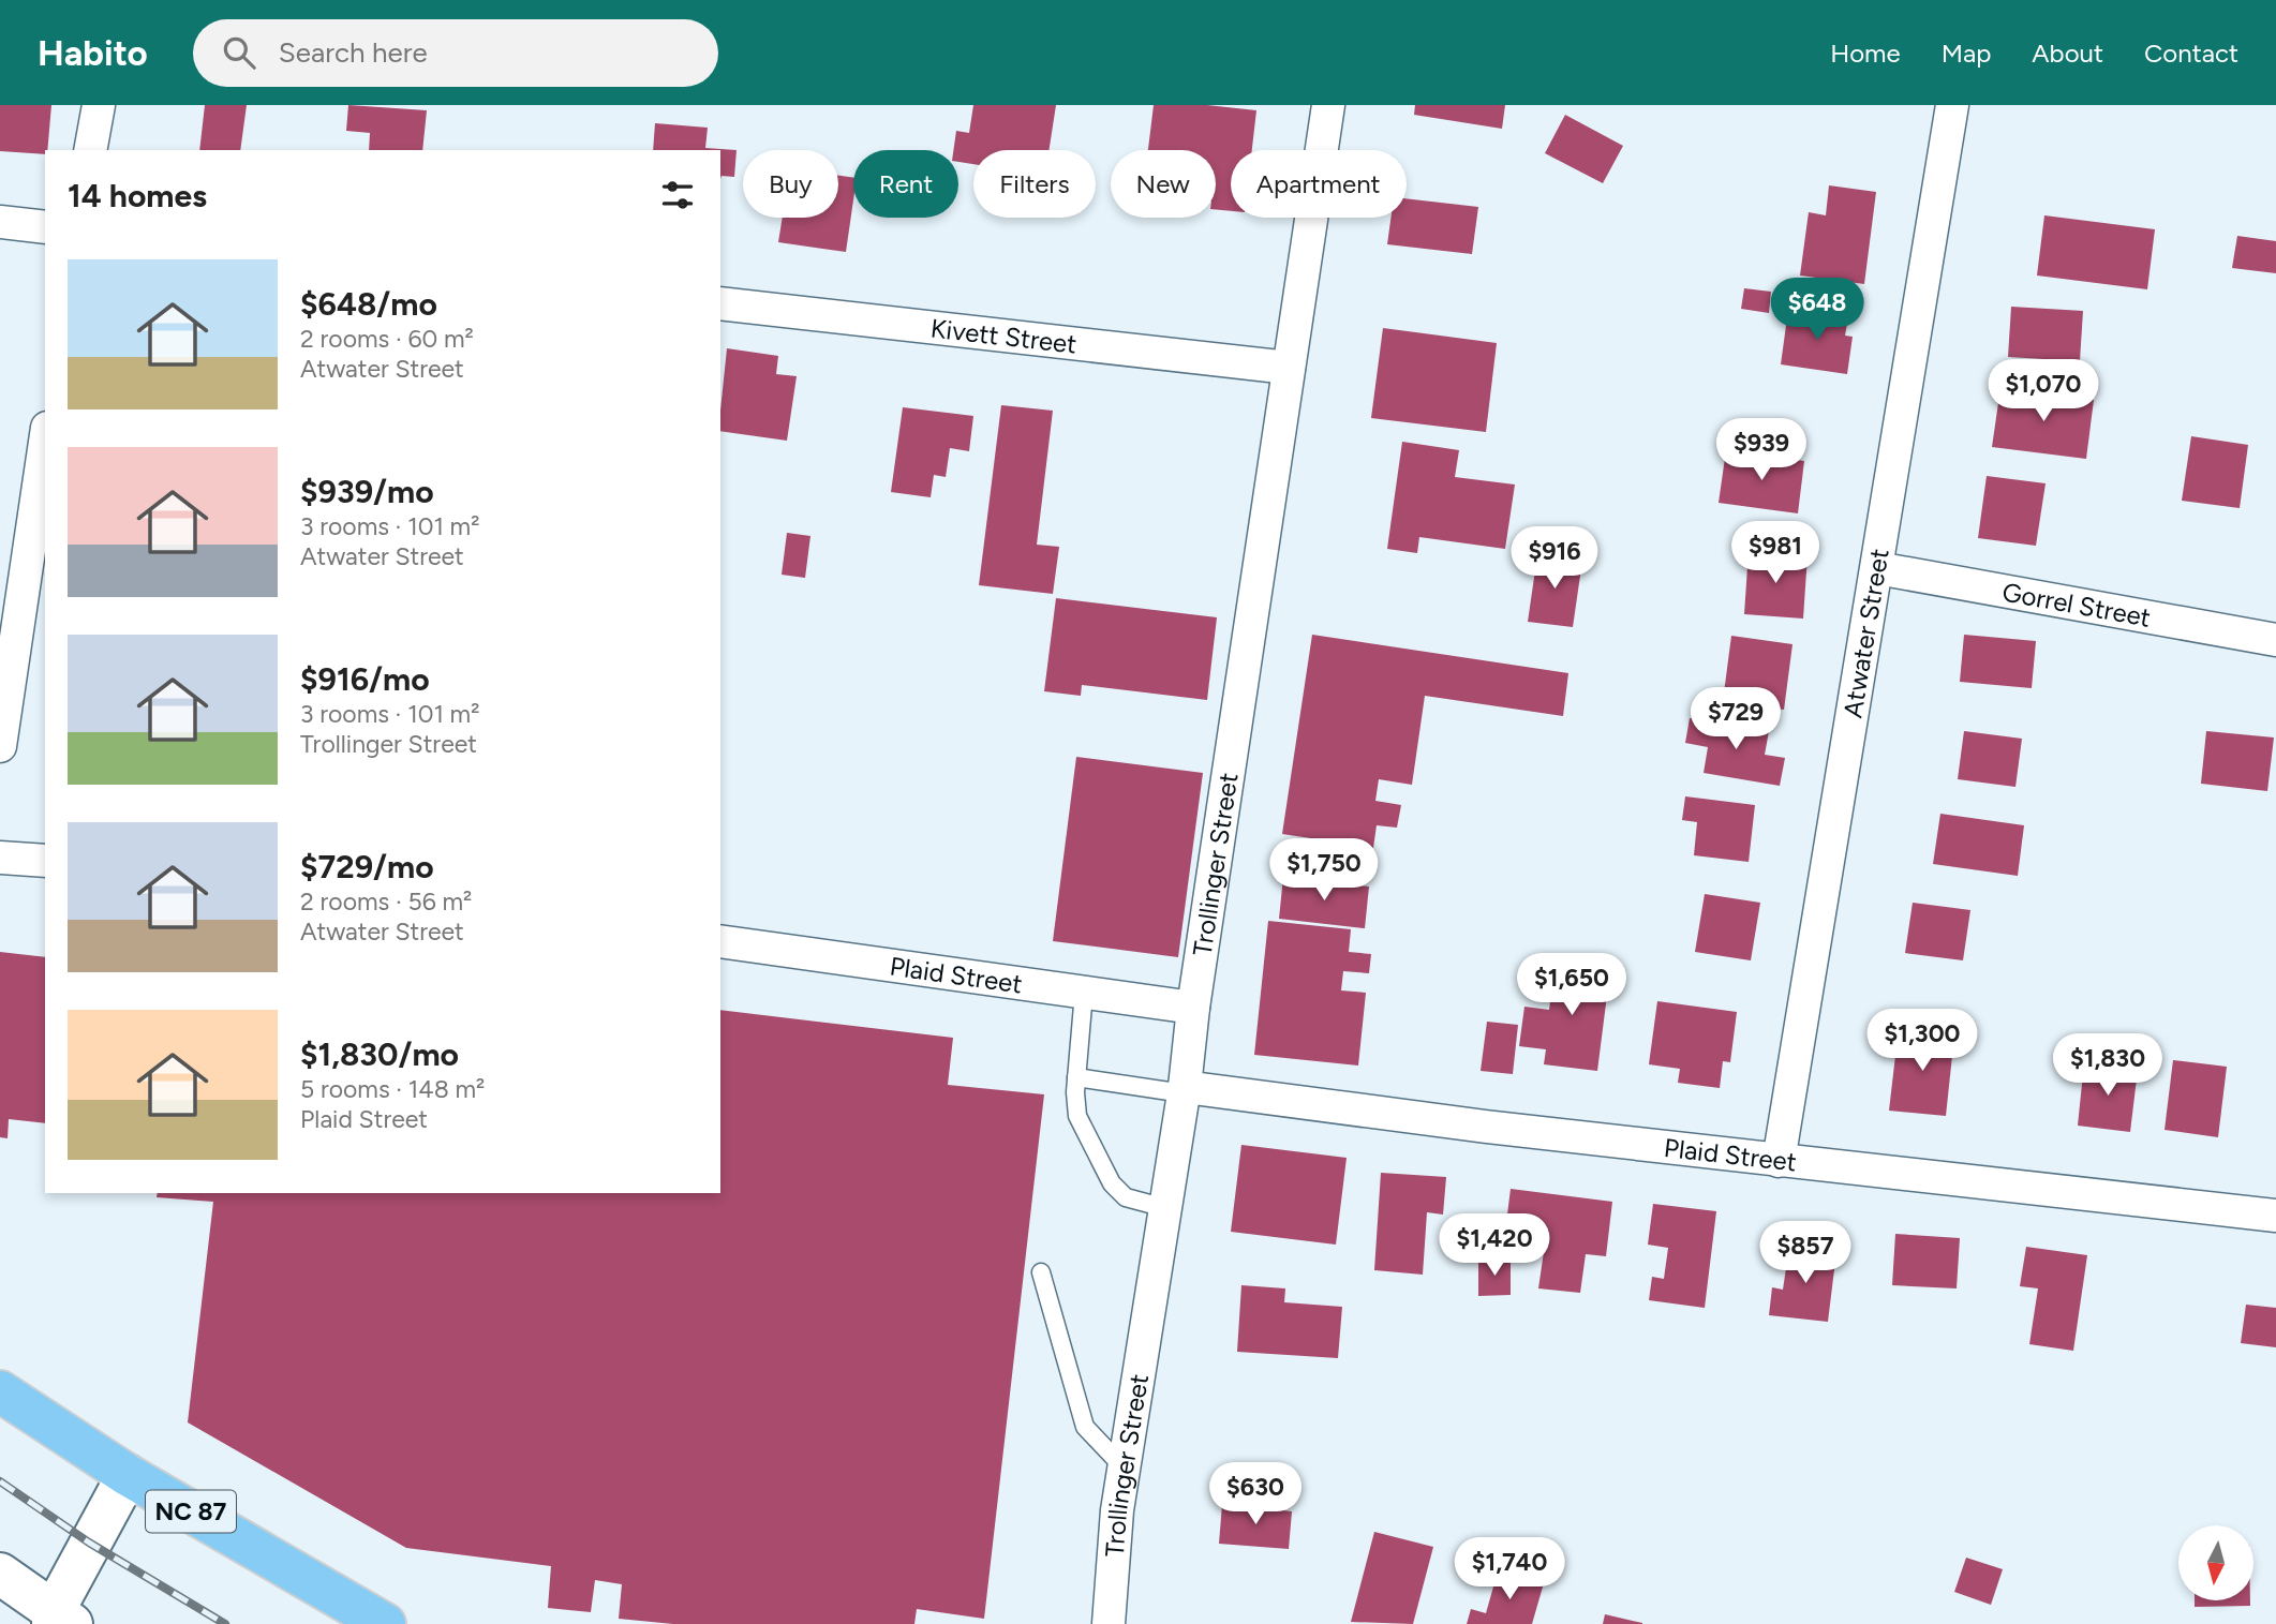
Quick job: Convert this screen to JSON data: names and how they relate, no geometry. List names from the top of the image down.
{
  "streets": {
    "highway": ["NC 87"],
    "street": [
      "Kivett Street",
      "Gorrel Street",
      "Atwater Street",
      "Trollinger Street",
      "Plaid Street"
    ]
  },
  "crossings": [
    ["Kivett Street", "Trollinger Street"],
    ["Gorrel Street", "Atwater Street"],
    ["Atwater Street", "Plaid Street"],
    ["Trollinger Street", "Plaid Street"]
  ],
  "north": "bottom",
  "page": {
    "header": "Habito",
    "search": "Search here",
    "nav": [
      "Home",
      "Map",
      "About",
      "Contact"
    ],
    "chip": [
      "Buy",
      "Rent",
      "Filters",
      "New",
      "Apartment"
    ],
    "heading": "14 homes",
    "list": [
      {
        "name": "$648/mo",
        "note": "2 rooms · 60 m² · Atwater Street"
      },
      {
        "name": "$939/mo",
        "note": "3 rooms · 101 m² · Atwater Street"
      },
      {
        "name": "$916/mo",
        "note": "3 rooms · 101 m² · Trollinger Street"
      },
      {
        "name": "$729/mo",
        "note": "2 rooms · 56 m² · Atwater Street"
      },
      {
        "name": "$1,830/mo",
        "note": "5 rooms · 148 m² · Plaid Street"
      }
    ],
    "price": [
      "$648",
      "$1,070",
      "$939",
      "$981",
      "$916",
      "$729",
      "$1,750",
      "$1,650",
      "$1,300",
      "$1,830",
      "$1,420",
      "$857",
      "$630",
      "$1,740"
    ]
  }
}
